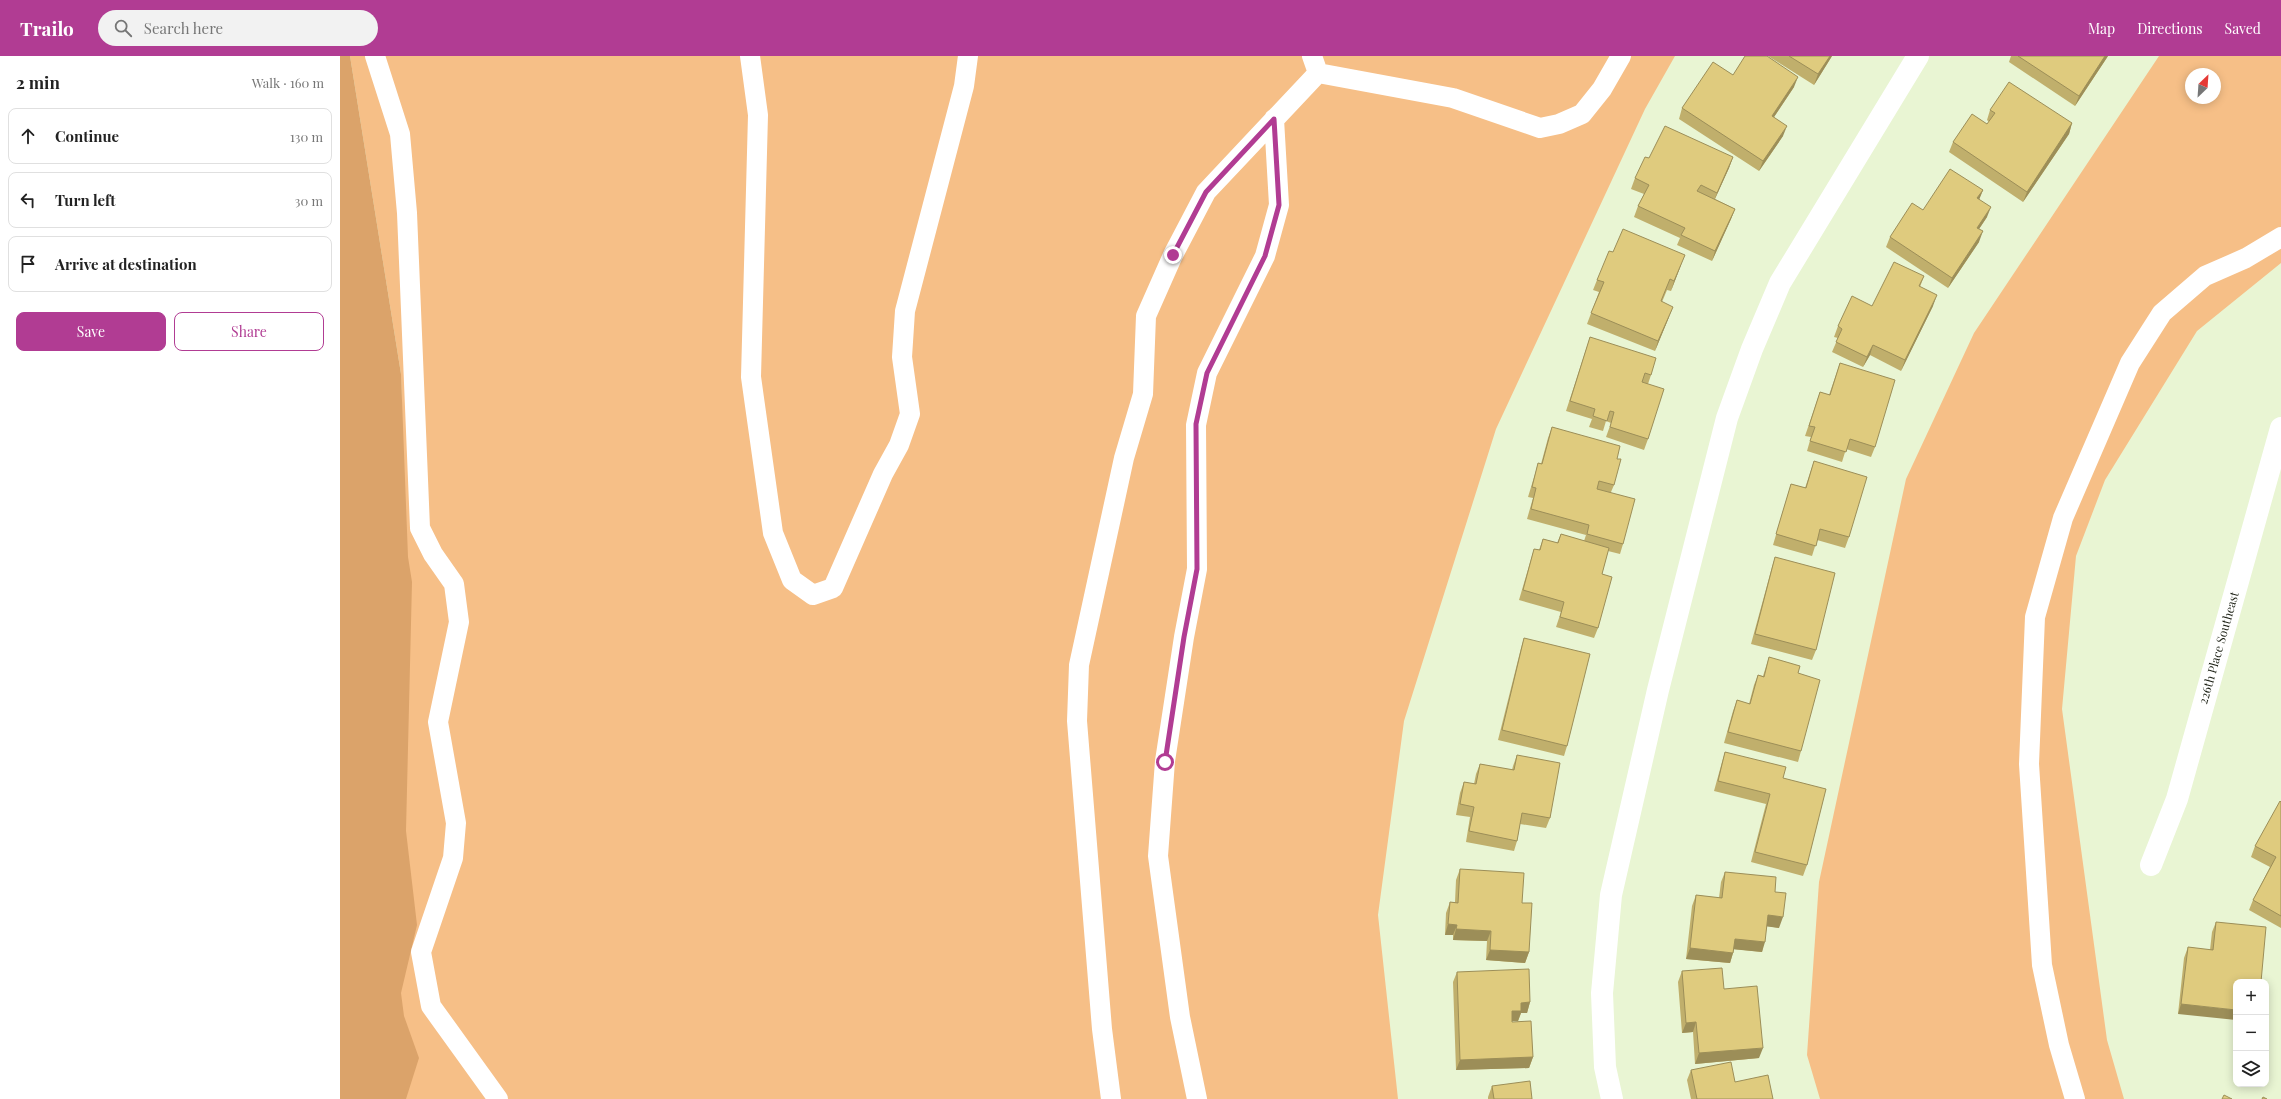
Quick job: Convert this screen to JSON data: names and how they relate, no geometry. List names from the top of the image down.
{
  "streets": {
    "street": ["226th Place Southeast"]
  },
  "north": "top right",
  "page": {
    "header": "Trailo",
    "search": "Search here",
    "nav": ["Map", "Directions", "Saved"],
    "heading": ["2 min", "Walk · 160 m"],
    "list": [
      ["Continue", "130 m"],
      ["Turn left", "30 m"],
      "Arrive at destination"
    ],
    "buttons": ["Save", "Share"],
    "map_buttons": ["+", "−"]
  }
}
